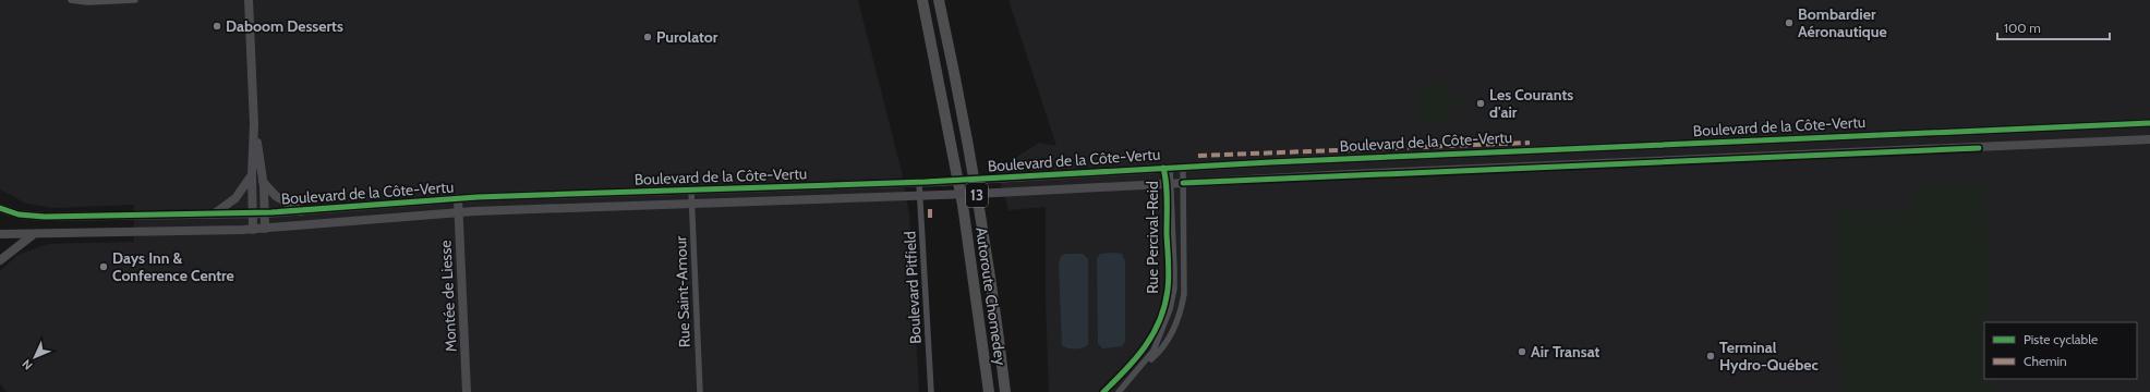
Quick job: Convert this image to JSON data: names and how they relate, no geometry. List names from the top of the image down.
{
  "streets": {
    "highway": ["13", "Autoroute Chomedey"],
    "street": [
      "Boulevard de la Côte-Vertu",
      "Rue Percival-Reid",
      "Boulevard Pitfield",
      "Rue Saint-Amour",
      "Montée de Liesse"
    ]
  },
  "crossings": [
    ["Boulevard de la Côte-Vertu", "Rue Percival-Reid"],
    ["Boulevard de la Côte-Vertu", "Boulevard Pitfield"],
    ["Boulevard de la Côte-Vertu", "Rue Saint-Amour"],
    ["Boulevard de la Côte-Vertu", "Montée de Liesse"]
  ],
  "places": [
    "Bombardier Aéronautique",
    "Daboom Desserts",
    "Purolator",
    "Les Courants d'air",
    "Days Inn & Conference Centre",
    "Air Transat",
    "Terminal Hydro-Québec"
  ],
  "legend": ["Piste cyclable", "Chemin"],
  "scale_bar": "100 m",
  "north": "bottom left"
}
